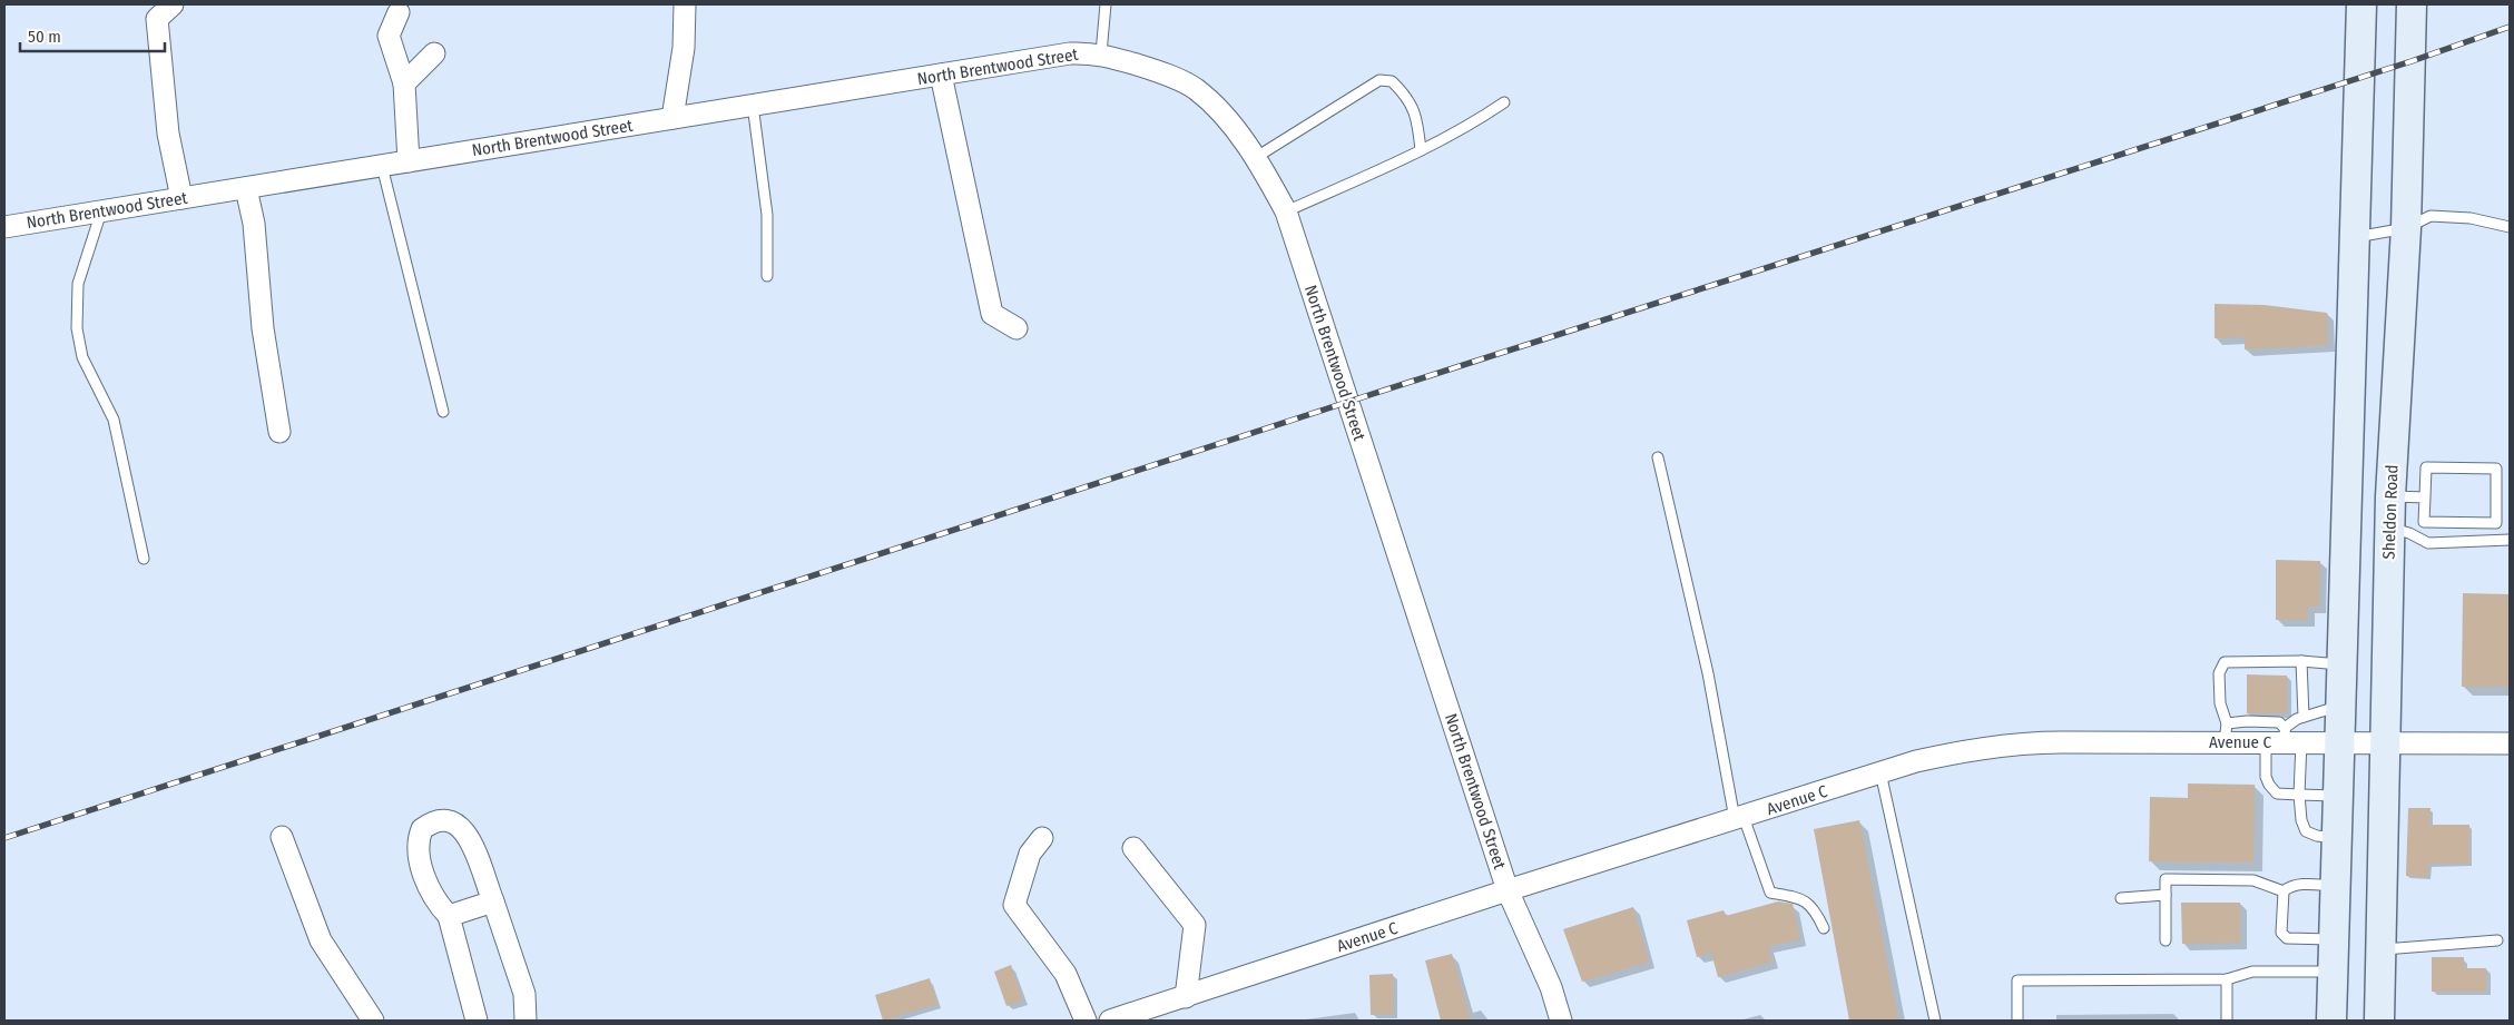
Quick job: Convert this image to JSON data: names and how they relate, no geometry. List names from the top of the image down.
{
  "streets": {
    "main road": ["Sheldon Road"],
    "street": ["North Brentwood Street", "Avenue C"]
  },
  "crossings": [
    ["North Brentwood Street", "Avenue C"],
    ["Sheldon Road", "Avenue C"]
  ],
  "scale_bar": "50 m"
}
